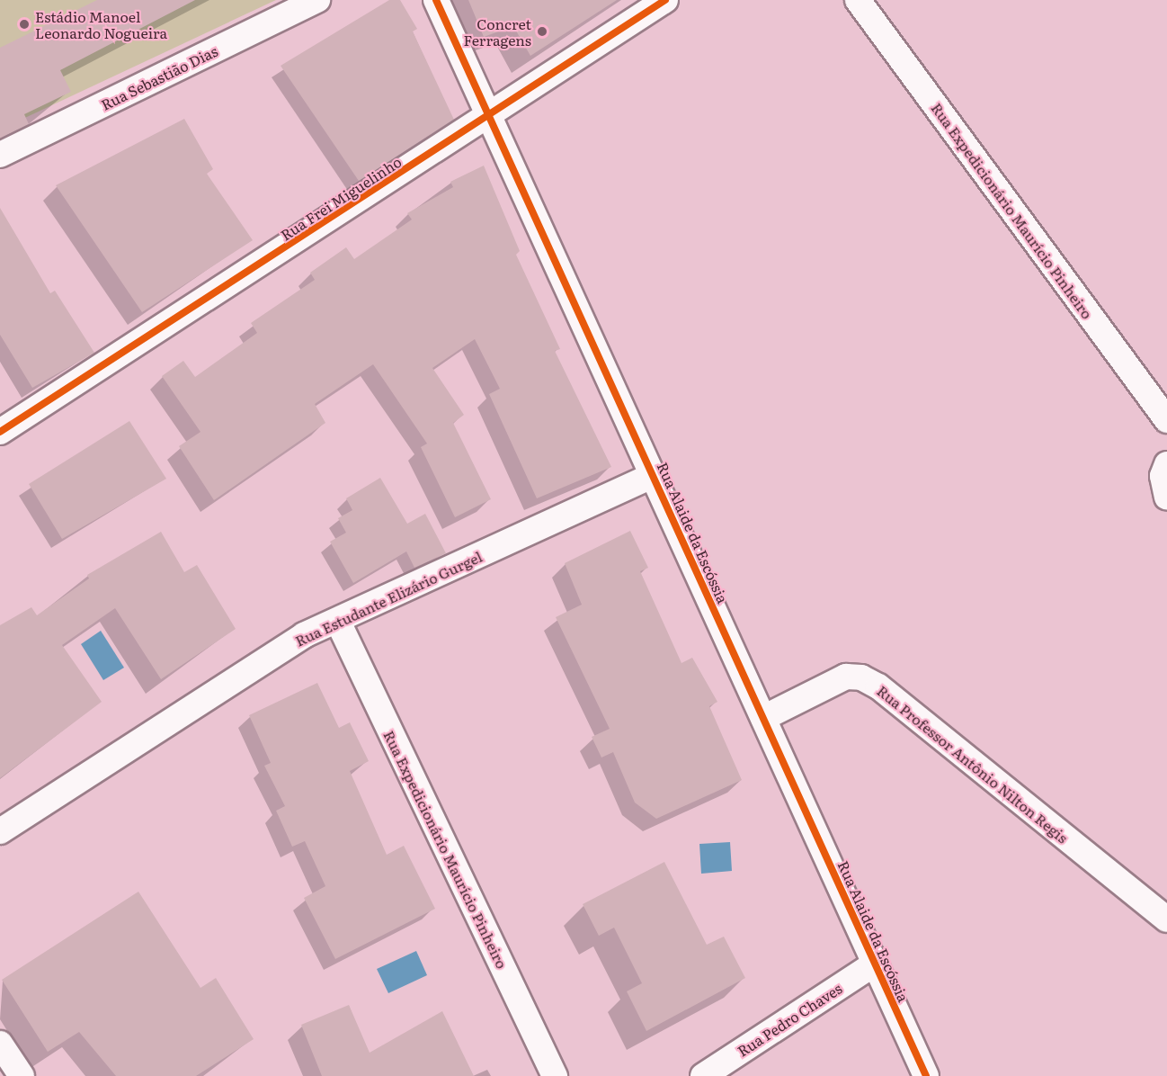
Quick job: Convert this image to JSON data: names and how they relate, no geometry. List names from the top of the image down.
{
  "streets": {
    "street": [
      "Rua Sebastião Dias",
      "Rua Frei Miguelinho",
      "Rua Expedicionário Maurício Pinheiro",
      "Rua Alaide da Escóssia",
      "Rua Estudante Elizário Gurgel",
      "Rua Professor Antônio Nilton Regis",
      "Rua Pedro Chaves"
    ]
  },
  "crossings": [
    ["Rua Frei Miguelinho", "Rua Alaide da Escóssia"],
    ["Rua Expedicionário Maurício Pinheiro", "Rua Estudante Elizário Gurgel"],
    ["Rua Alaide da Escóssia", "Rua Estudante Elizário Gurgel"],
    ["Rua Alaide da Escóssia", "Rua Professor Antônio Nilton Regis"],
    ["Rua Alaide da Escóssia", "Rua Pedro Chaves"]
  ],
  "places": ["Estádio Manoel Leonardo Nogueira", "Concret Ferragens"]
}
